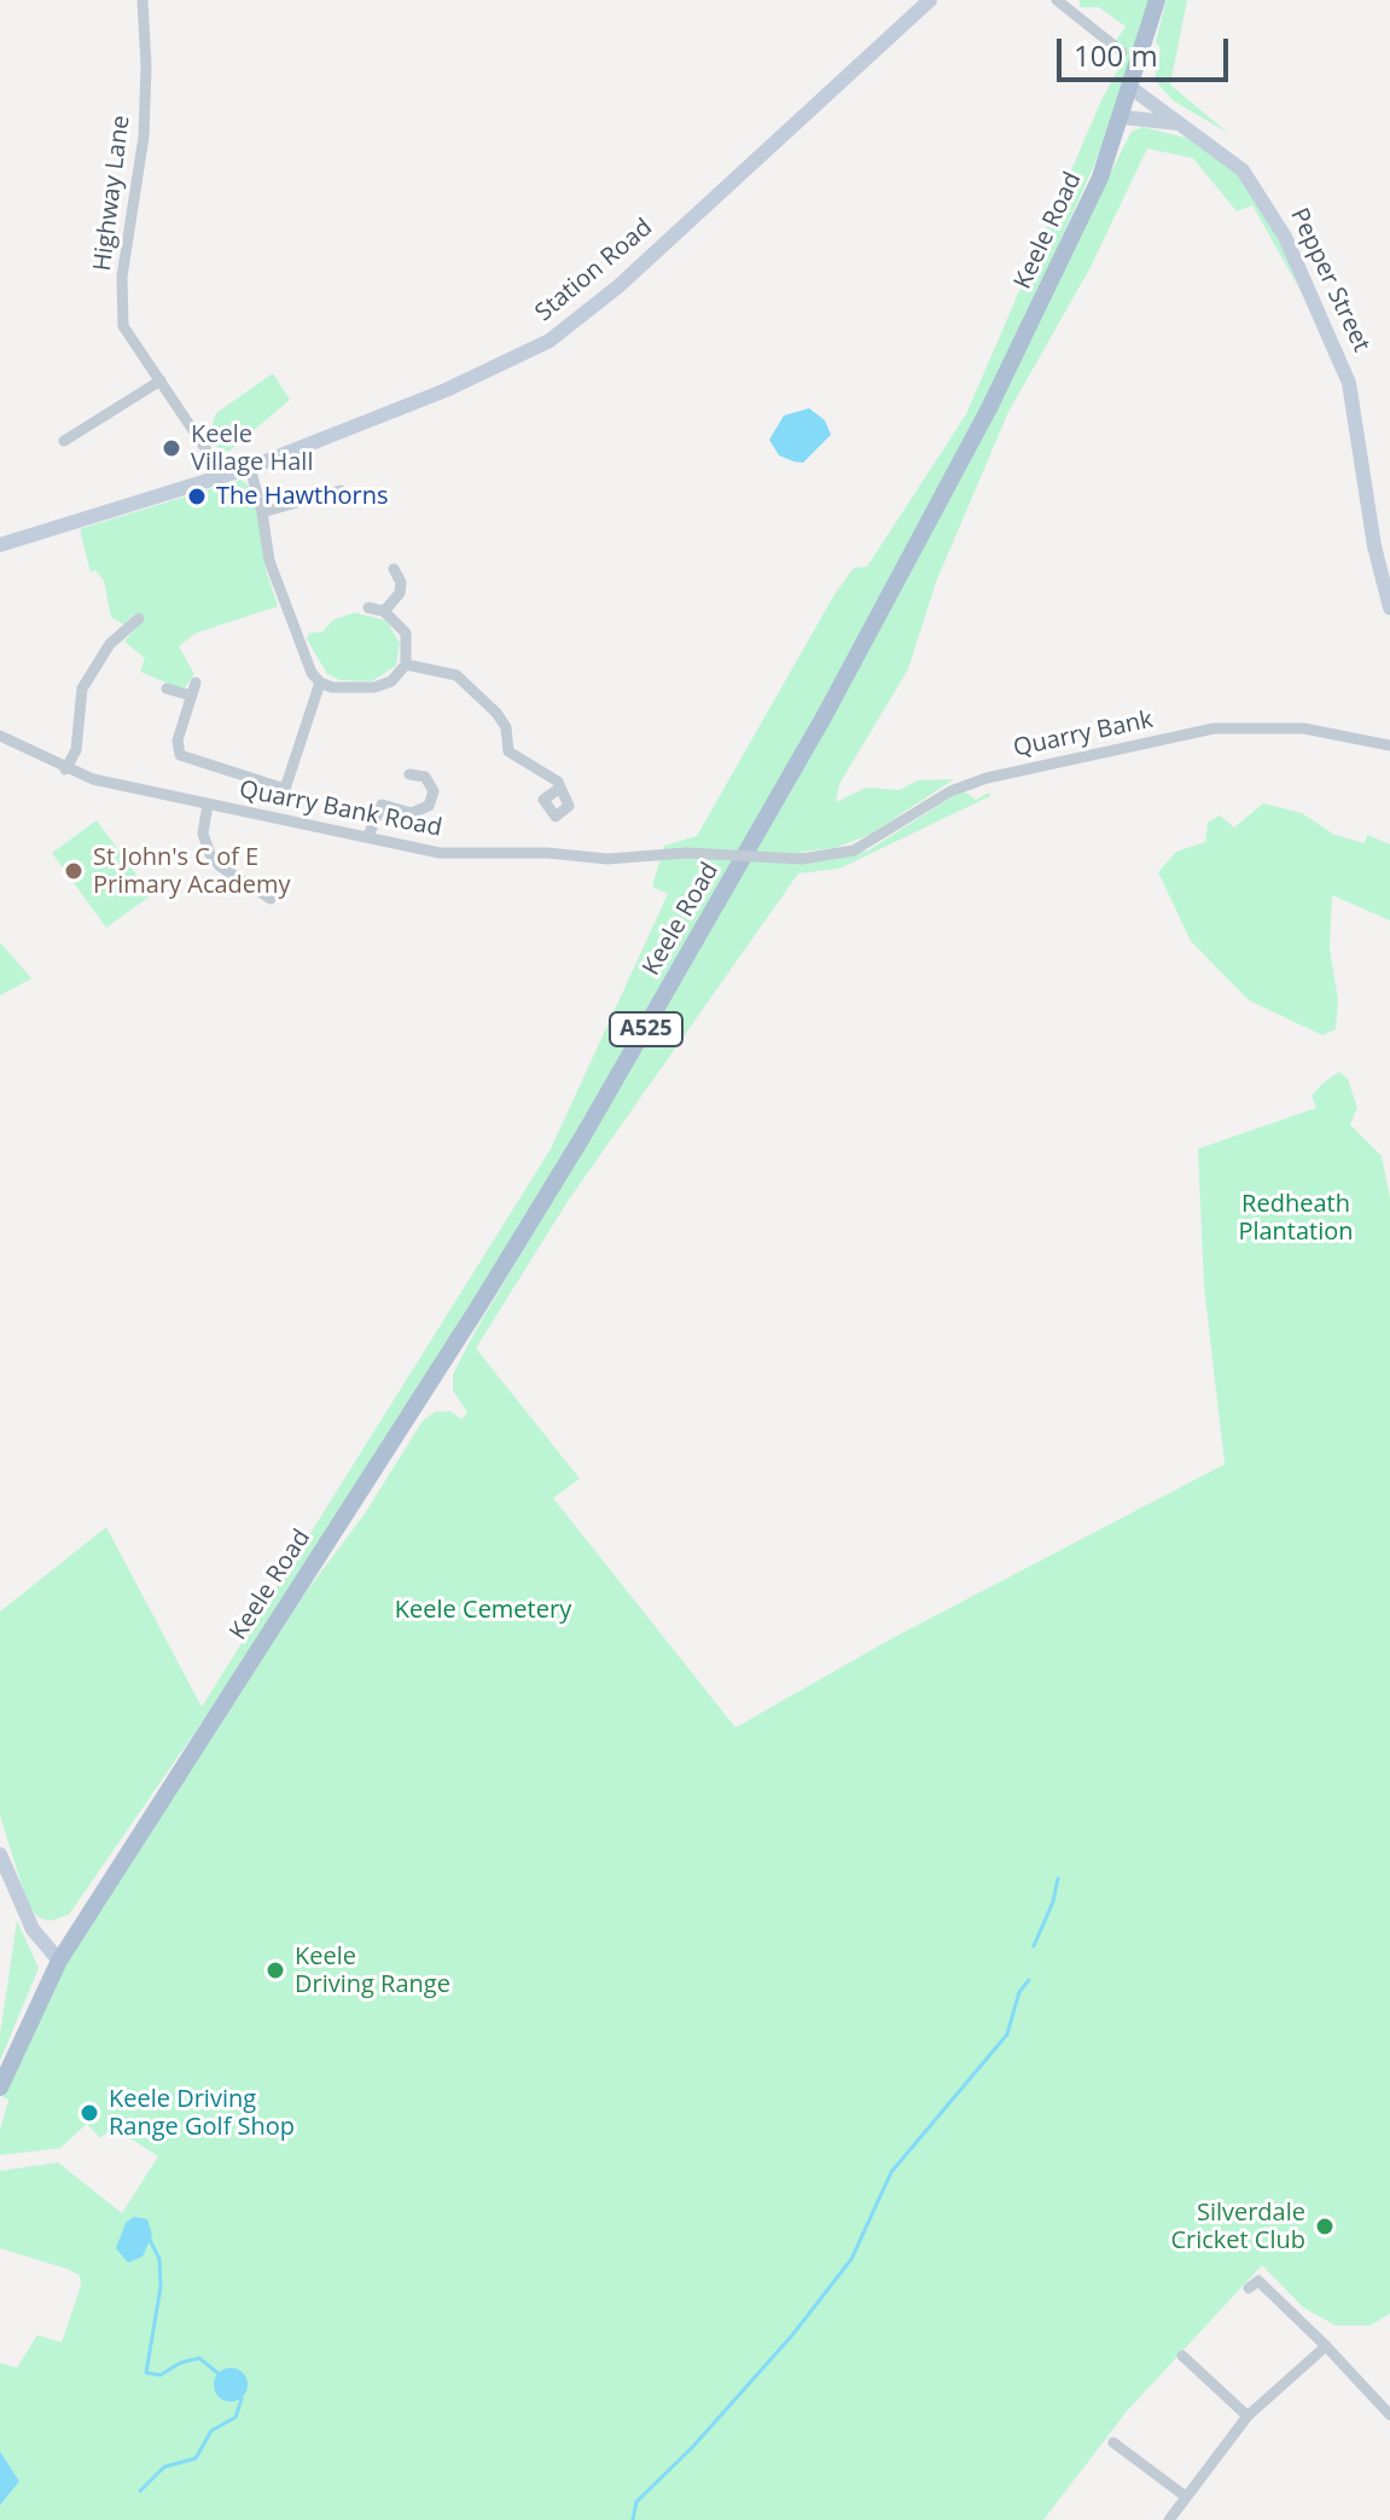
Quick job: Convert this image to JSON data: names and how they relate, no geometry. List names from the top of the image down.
{
  "streets": {
    "main road": ["Keele Road", "A525"],
    "street": [
      "Highway Lane",
      "Station Road",
      "Pepper Street",
      "Quarry Bank",
      "Quarry Bank Road"
    ]
  },
  "crossings": [
    ["Highway Lane", "Station Road"],
    ["Keele Road", "Pepper Street"],
    ["Quarry Bank", "Quarry Bank Road"]
  ],
  "parks": ["Redheath Plantation", "Keele Cemetery"],
  "places": [
    "Keele Village Hall",
    "The Hawthorns",
    "St John's C of E Primary Academy",
    "Keele Driving Range",
    "Keele Driving Range Golf Shop",
    "Silverdale Cricket Club"
  ],
  "scale_bar": "100 m"
}
